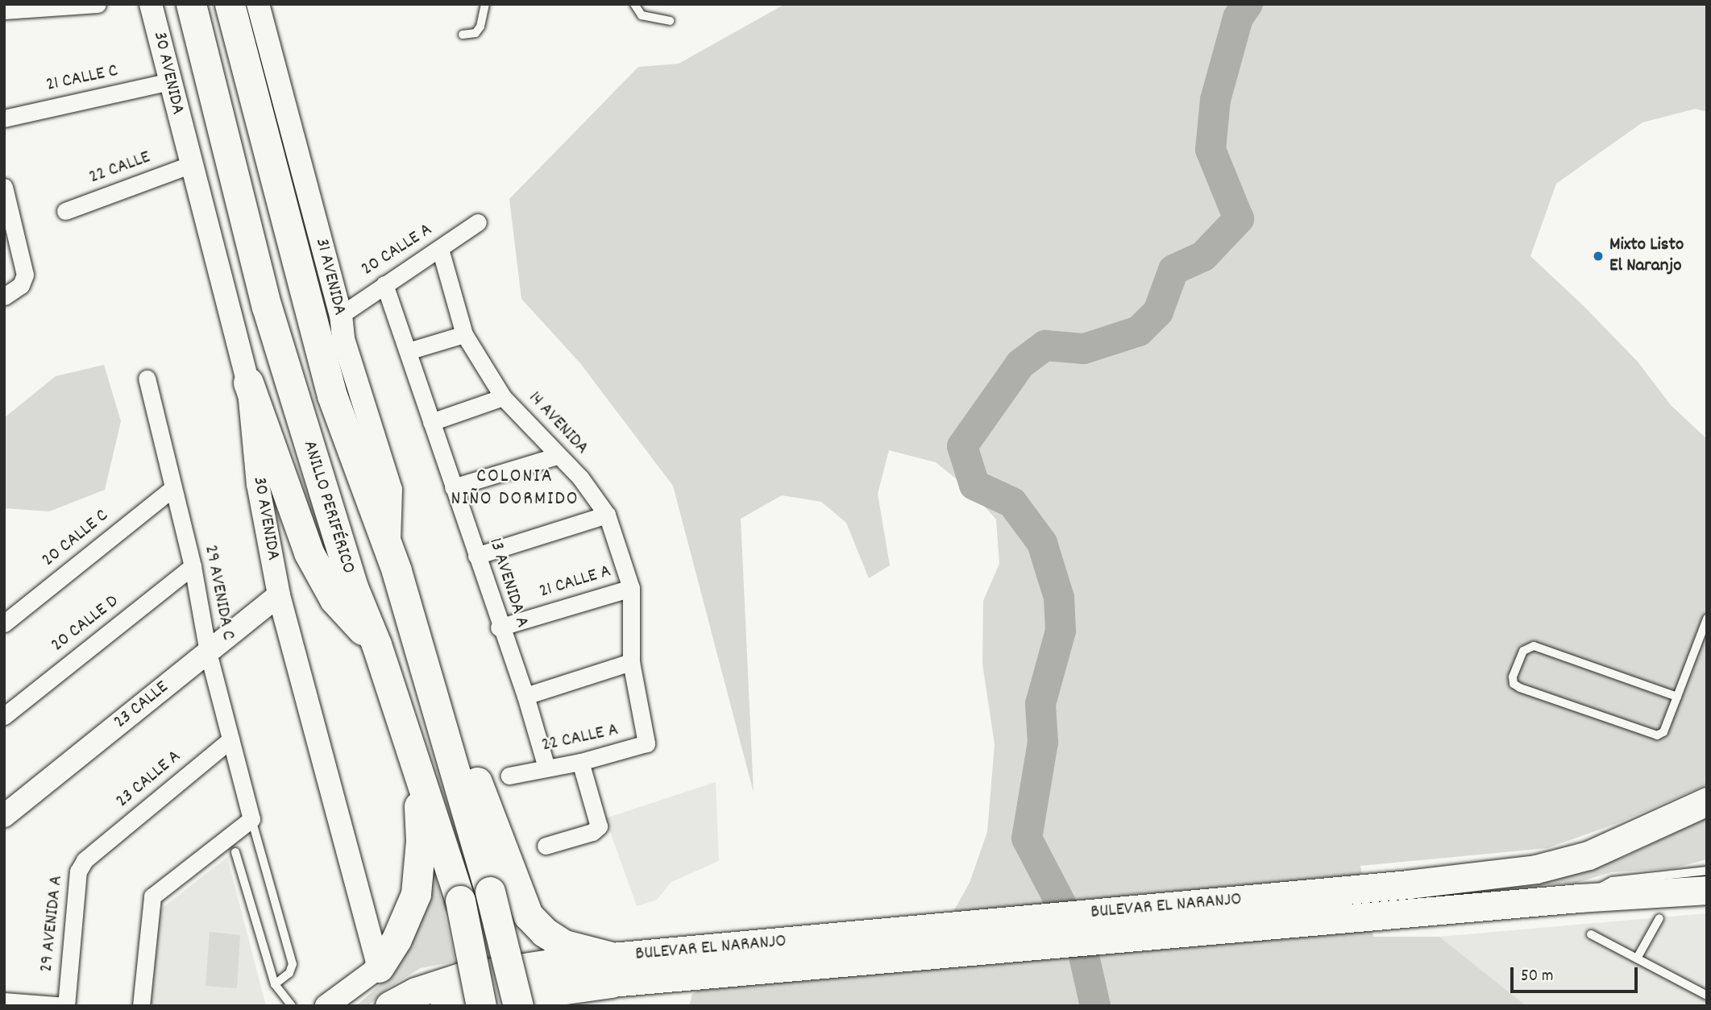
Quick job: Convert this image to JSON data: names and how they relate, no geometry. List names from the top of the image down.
{
  "streets": {
    "highway": ["ANILLO PERIFÉRICO"],
    "main road": ["BULEVAR EL NARANJO"],
    "street": [
      "30 AVENIDA",
      "21 CALLE C",
      "22 CALLE",
      "20 CALLE A",
      "31 AVENIDA",
      "14 AVENIDA",
      "20 CALLE C",
      "21 CALLE A",
      "13 AVENIDA A",
      "29 AVENIDA C",
      "20 CALLE D",
      "23 CALLE",
      "22 CALLE A",
      "23 CALLE A",
      "29 AVENIDA A"
    ]
  },
  "crossings": [
    ["30 AVENIDA", "21 CALLE C"],
    ["30 AVENIDA", "22 CALLE"],
    ["30 AVENIDA", "23 CALLE"],
    ["20 CALLE A", "31 AVENIDA"],
    ["20 CALLE A", "14 AVENIDA"],
    ["20 CALLE A", "13 AVENIDA A"],
    ["31 AVENIDA", "ANILLO PERIFÉRICO"],
    ["14 AVENIDA", "21 CALLE A"],
    ["14 AVENIDA", "22 CALLE A"],
    ["20 CALLE C", "29 AVENIDA C"],
    ["21 CALLE A", "13 AVENIDA A"],
    ["13 AVENIDA A", "22 CALLE A"],
    ["29 AVENIDA C", "20 CALLE D"],
    ["29 AVENIDA C", "23 CALLE"],
    ["29 AVENIDA C", "23 CALLE A"],
    ["23 CALLE A", "29 AVENIDA A"]
  ],
  "districts": ["COLONIA NIÑO DORMIDO"],
  "places": ["Mixto Listo El Naranjo"],
  "scale_bar": "50 m"
}
